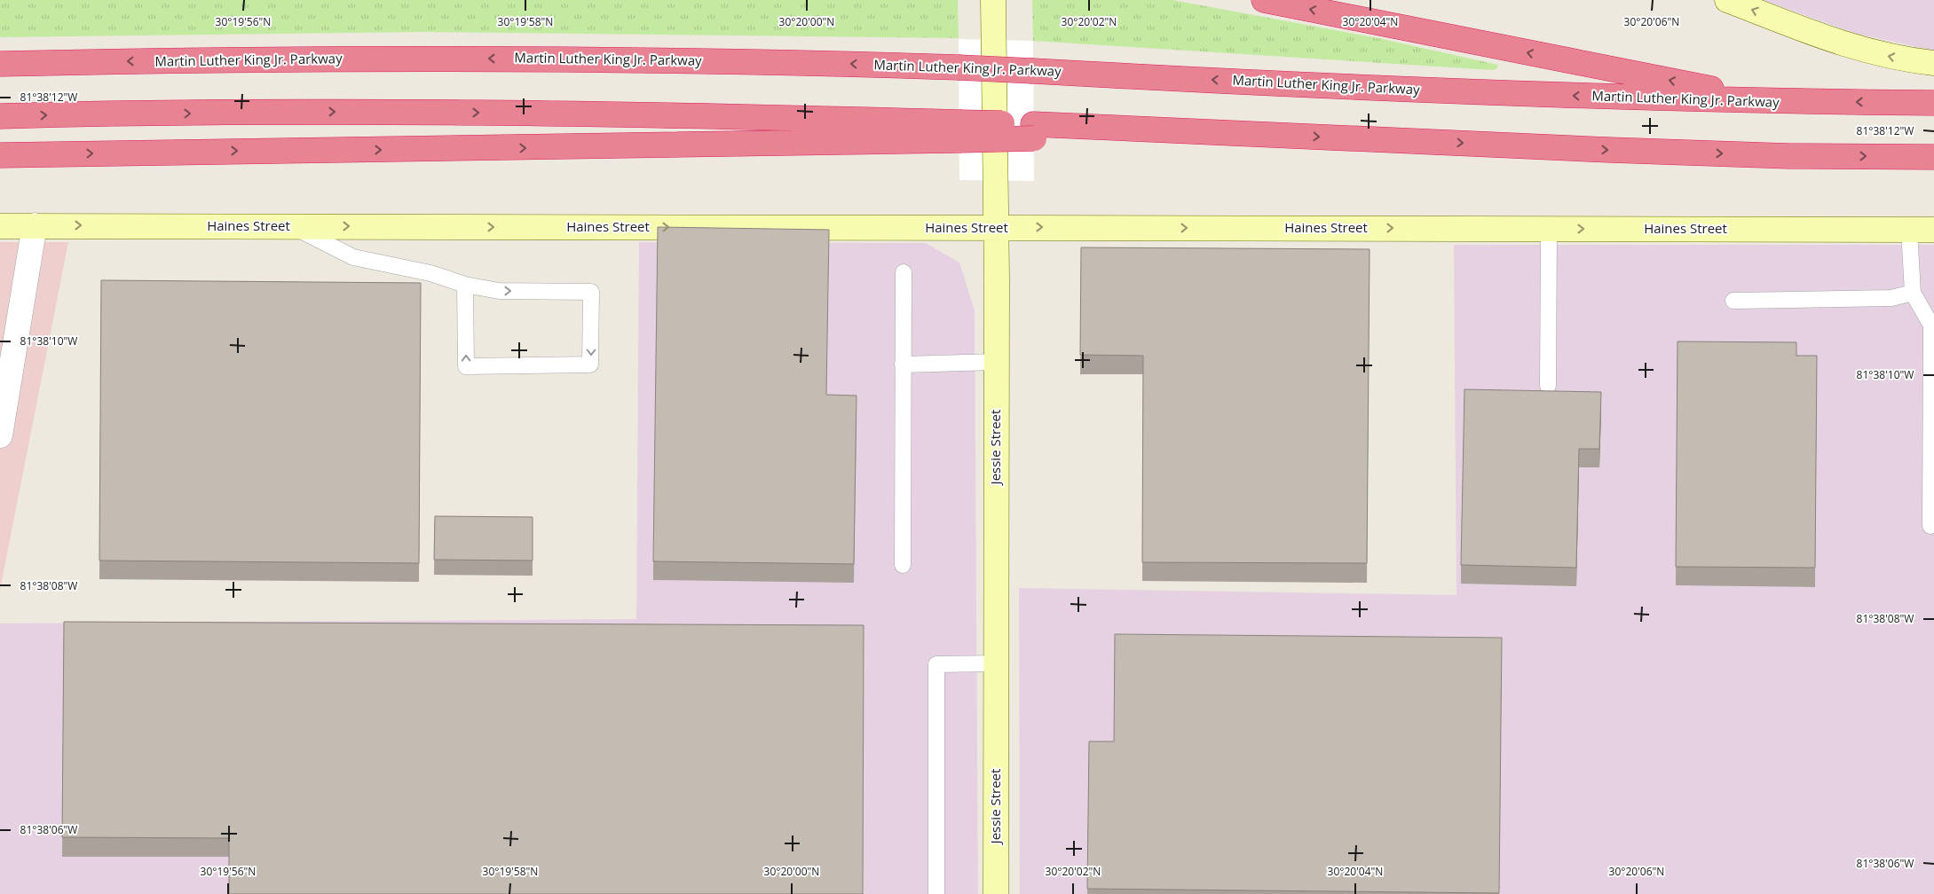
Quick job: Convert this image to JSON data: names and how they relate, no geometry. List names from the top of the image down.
{
  "streets": {
    "highway": ["Martin Luther King Jr. Parkway"],
    "street": ["Haines Street", "Jessie Street"]
  },
  "crossings": [
    ["Haines Street", "Jessie Street"]
  ],
  "one_way": ["Haines Street"],
  "coordinates": [
    "30°19'56\"N",
    "30°19'58\"N",
    "30°20'00\"N",
    "30°20'02\"N",
    "30°20'04\"N",
    "30°20'06\"N",
    "81°38'12\"W",
    "81°38'10\"W",
    "81°38'08\"W",
    "81°38'06\"W"
  ]
}
